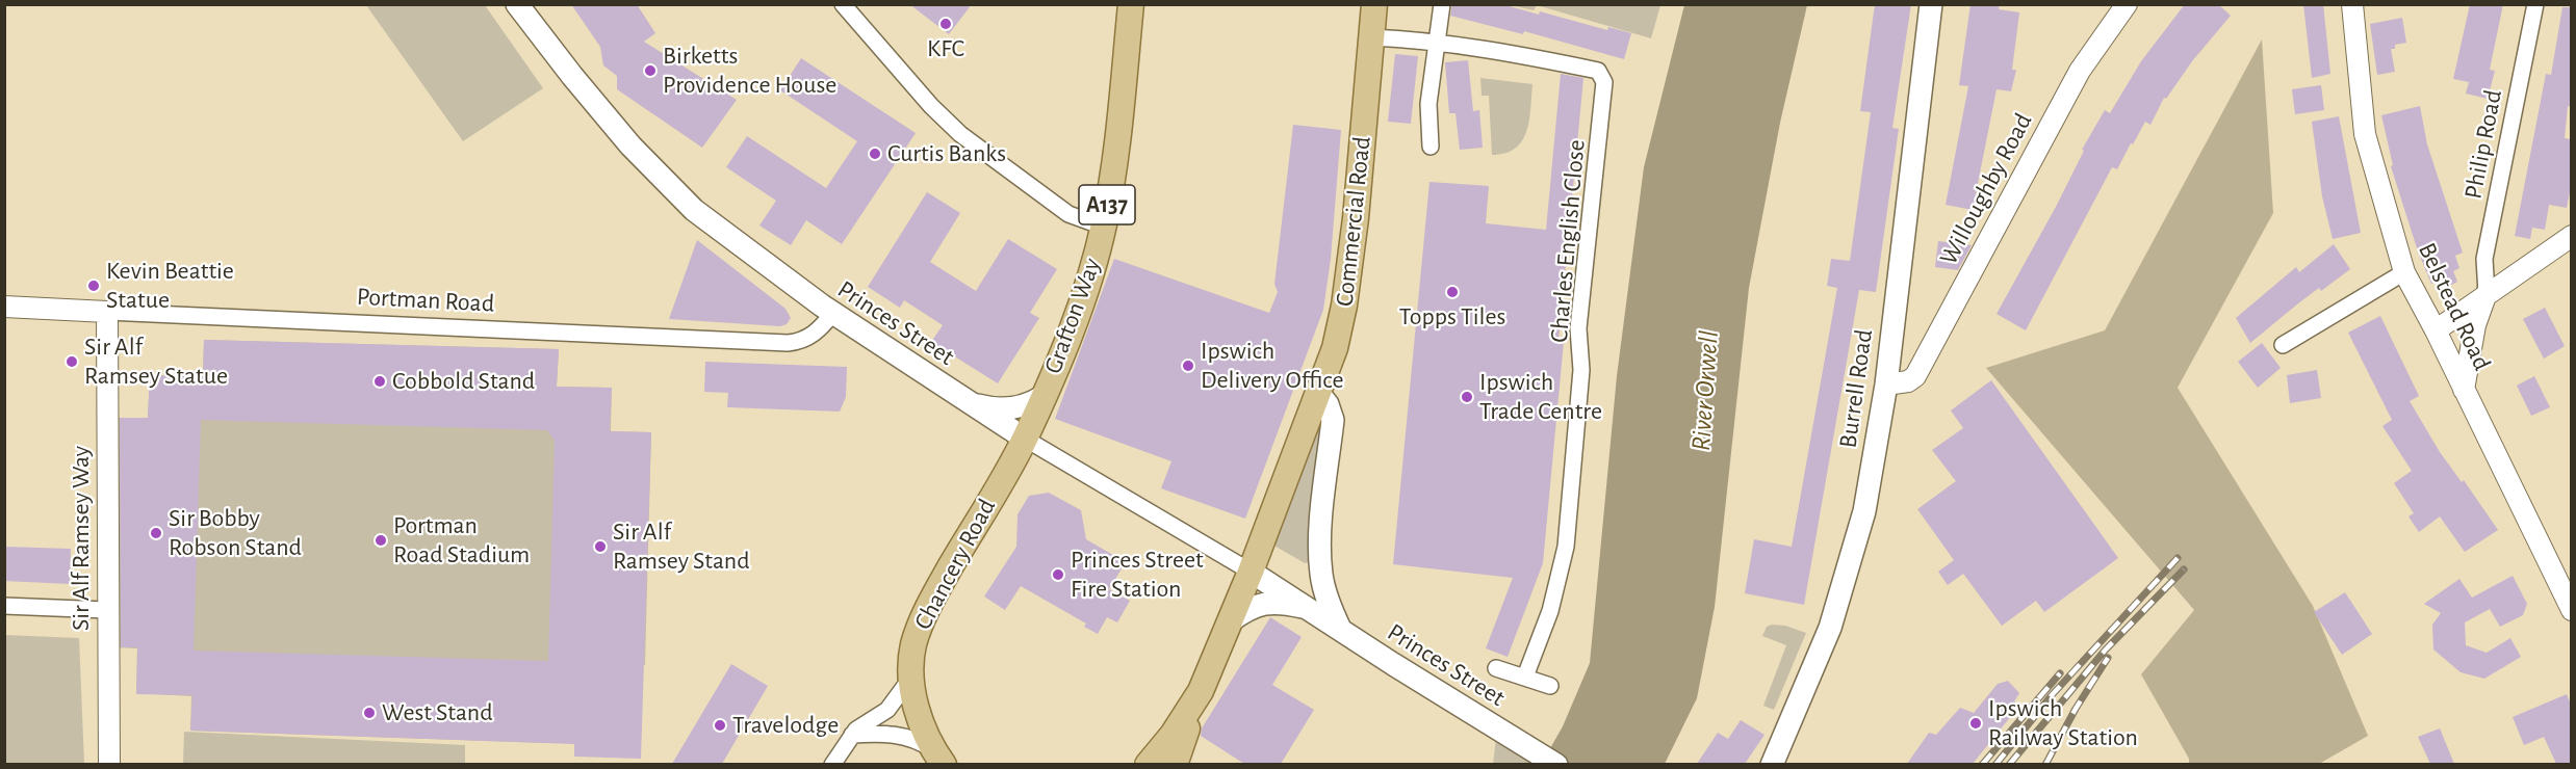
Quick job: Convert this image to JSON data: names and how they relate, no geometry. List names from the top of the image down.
{
  "streets": {
    "main road": [
      "A137",
      "Commercial Road",
      "Grafton Way",
      "Princes Street",
      "Burrell Road",
      "Chancery Road"
    ],
    "street": [
      "Philip Road",
      "Willoughby Road",
      "Charles English Close",
      "Portman Road",
      "Belstead Road",
      "Sir Alf Ramsey Way"
    ]
  },
  "crossings": [
    ["Willoughby Road", "Burrell Road"],
    ["Commercial Road", "Charles English Close"],
    ["Commercial Road", "Princes Street"],
    ["Portman Road", "Princes Street"],
    ["Portman Road", "Sir Alf Ramsey Way"],
    ["Grafton Way", "Princes Street"],
    ["Grafton Way", "Chancery Road"],
    ["Princes Street", "Chancery Road"]
  ],
  "water": ["River Orwell"],
  "places": [
    "KFC",
    "Birketts Providence House",
    "Curtis Banks",
    "Kevin Beattie Statue",
    "Topps Tiles",
    "Sir Alf Ramsey Statue",
    "Ipswich Delivery Office",
    "Cobbold Stand",
    "Ipswich Trade Centre",
    "Sir Bobby Robson Stand",
    "Portman Road Stadium",
    "Sir Alf Ramsey Stand",
    "Princes Street Fire Station",
    "West Stand",
    "Ipswich Railway Station",
    "Travelodge"
  ]
}
